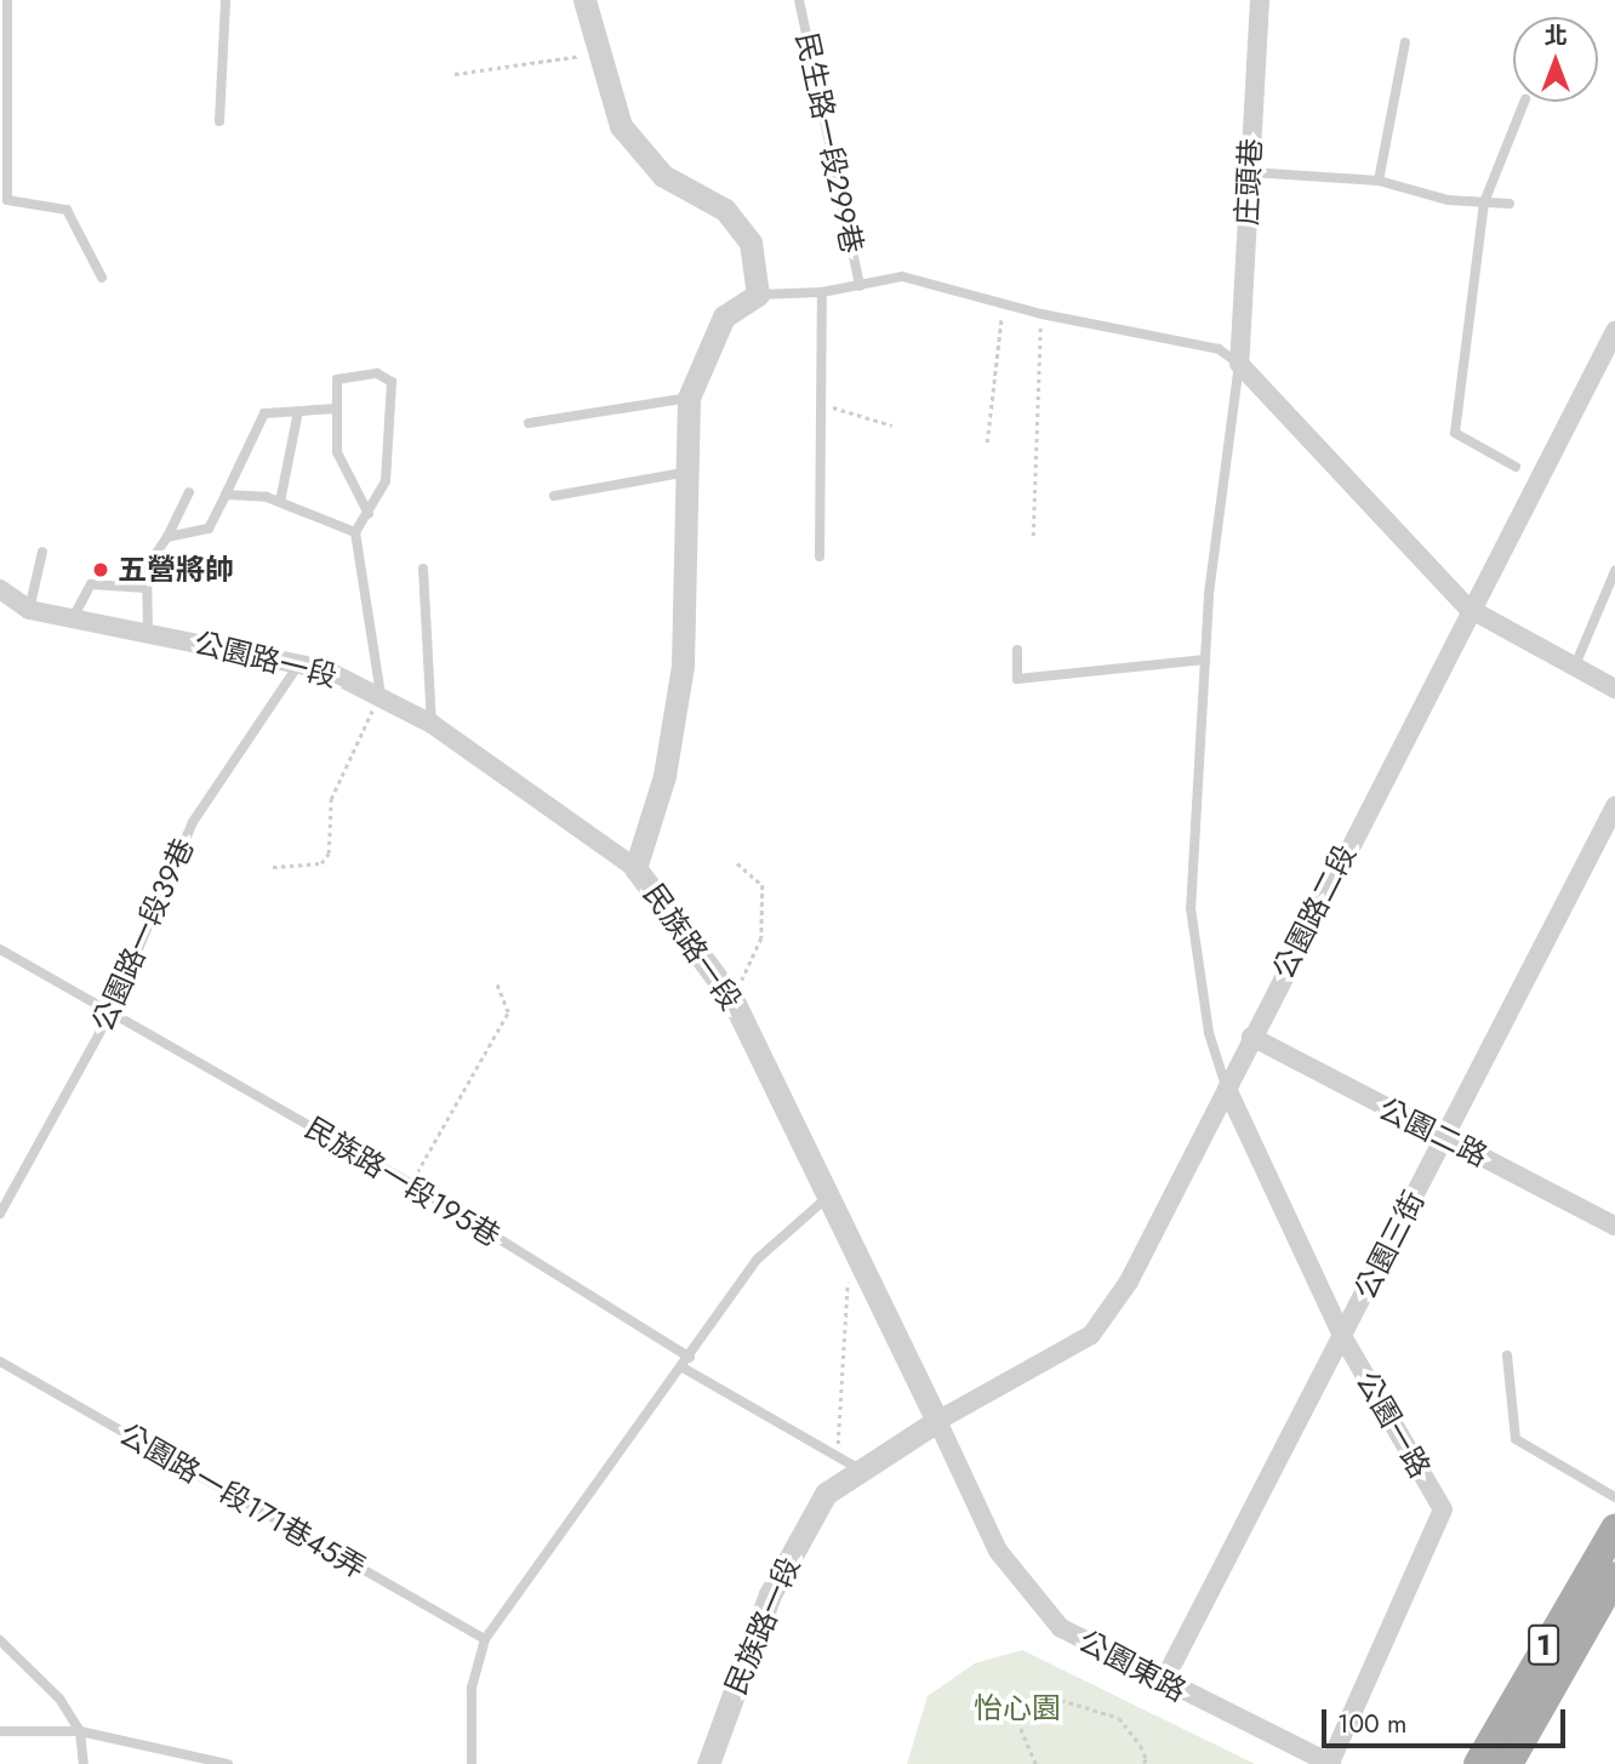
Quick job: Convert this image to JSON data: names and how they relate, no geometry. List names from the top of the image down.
{
  "streets": {
    "main road": ["1"],
    "street": [
      "庄頭巷",
      "公園路一段",
      "公園路二段",
      "民族路一段",
      "公園二路",
      "公園三街",
      "公園一路",
      "公園東路"
    ],
    "lane": [
      "民生路一段299巷",
      "公園路一段39巷",
      "民族路一段195巷",
      "公園路一段171巷45弄"
    ]
  },
  "crossings": [
    ["公園路一段", "公園路一段39巷"],
    ["公園路一段", "民族路一段"],
    ["公園路二段", "民族路一段"],
    ["公園路二段", "公園二路"],
    ["公園路二段", "公園一路"],
    ["公園路二段", "公園東路"],
    ["公園路一段39巷", "民族路一段195巷"],
    ["民族路一段", "公園東路"],
    ["公園二路", "公園三街"],
    ["公園三街", "公園一路"],
    ["公園三街", "公園東路"],
    ["公園一路", "公園東路"]
  ],
  "parks": ["怡心園"],
  "places": ["五營將帥"],
  "scale_bar": "100 m",
  "north": "top"
}
